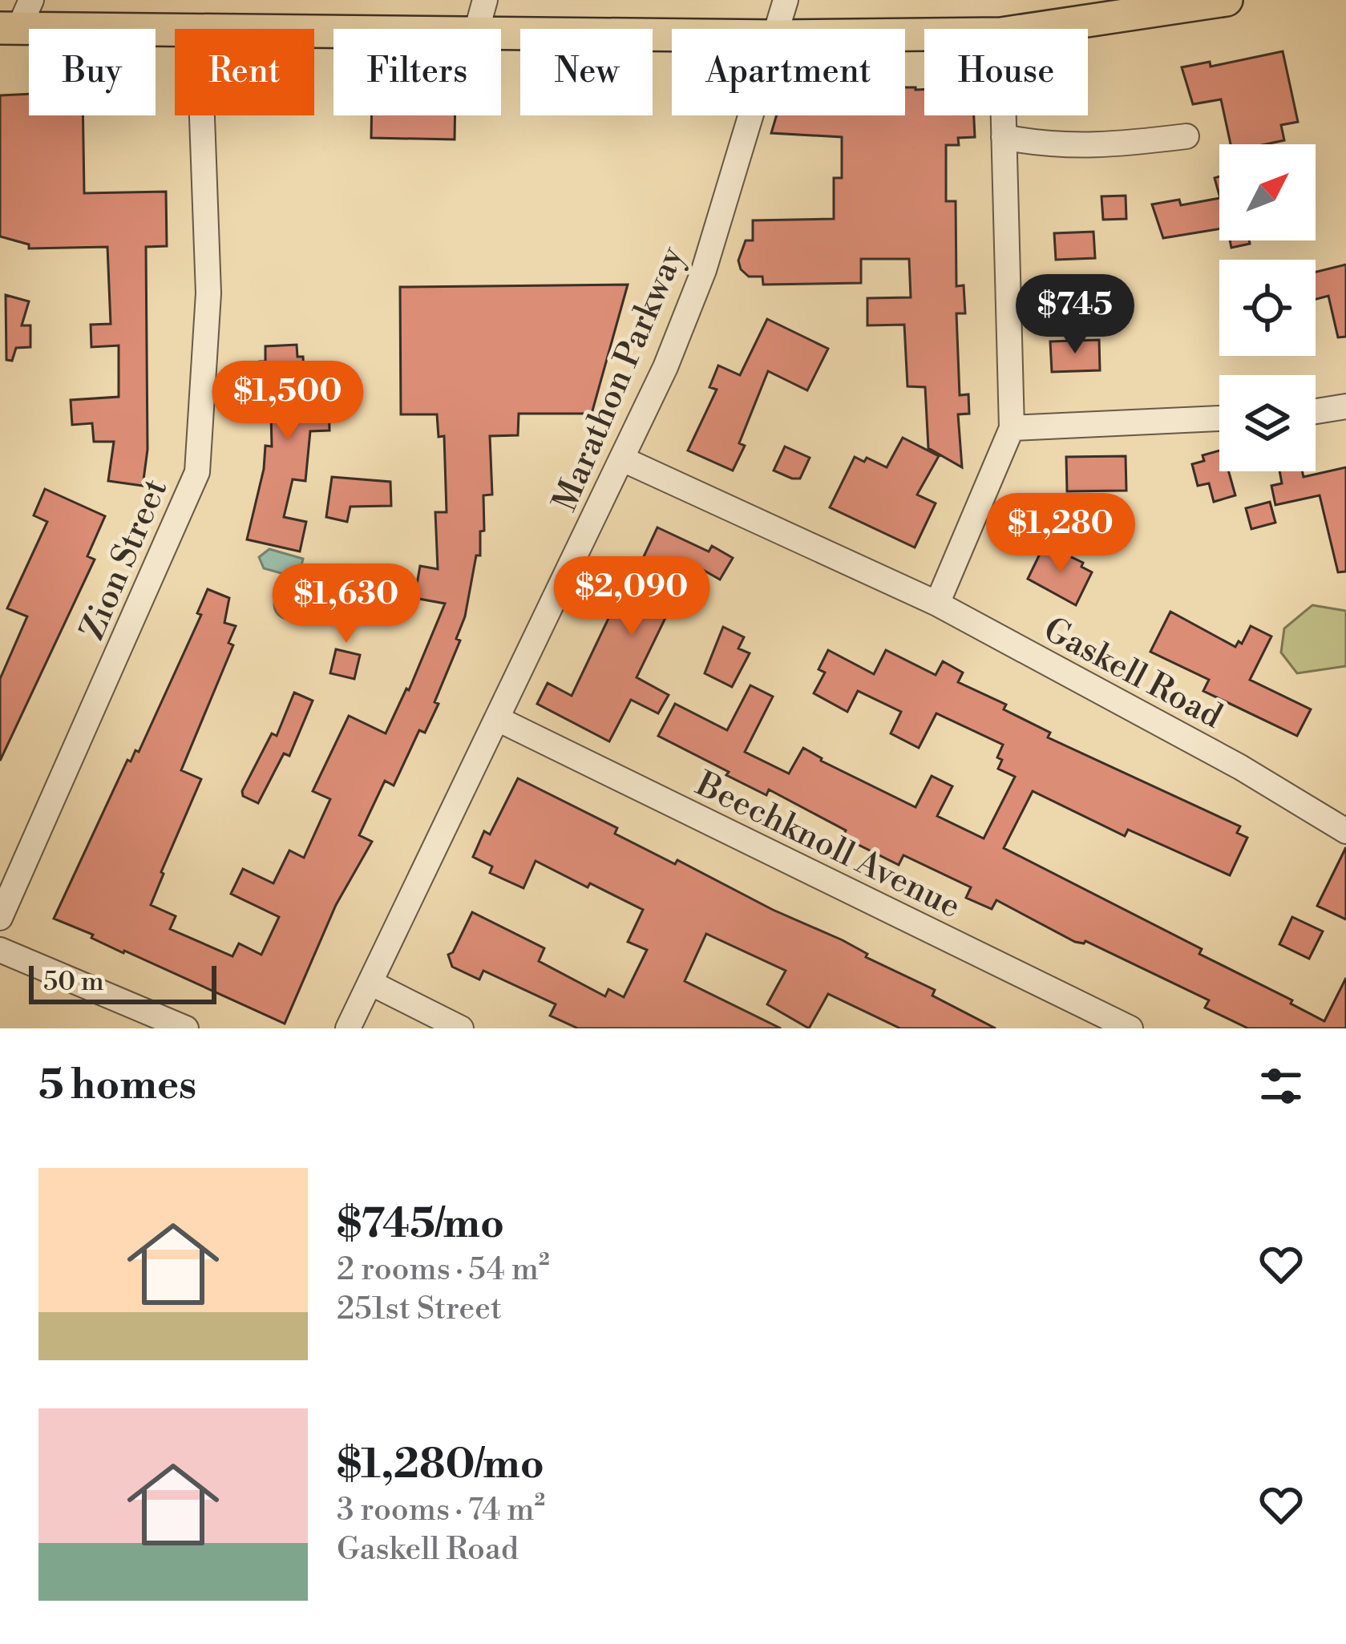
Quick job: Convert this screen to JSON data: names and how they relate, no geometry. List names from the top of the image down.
{
  "streets": {
    "street": [
      "Marathon Parkway",
      "Zion Street",
      "Gaskell Road",
      "Beechknoll Avenue"
    ]
  },
  "crossings": [
    ["Marathon Parkway", "Gaskell Road"],
    ["Marathon Parkway", "Beechknoll Avenue"]
  ],
  "scale_bar": "50 m",
  "north": "top right",
  "page": {
    "chip": [
      "Buy",
      "Rent",
      "Filters",
      "New",
      "Apartment",
      "House"
    ],
    "price": [
      "$745",
      "$1,500",
      "$1,280",
      "$2,090",
      "$1,630"
    ],
    "scale": "50 m",
    "heading": "5 homes",
    "list": [
      {
        "name": "$745/mo",
        "note": "2 rooms · 54 m² · 251st Street"
      },
      {
        "name": "$1,280/mo",
        "note": "3 rooms · 74 m² · Gaskell Road"
      }
    ]
  }
}
